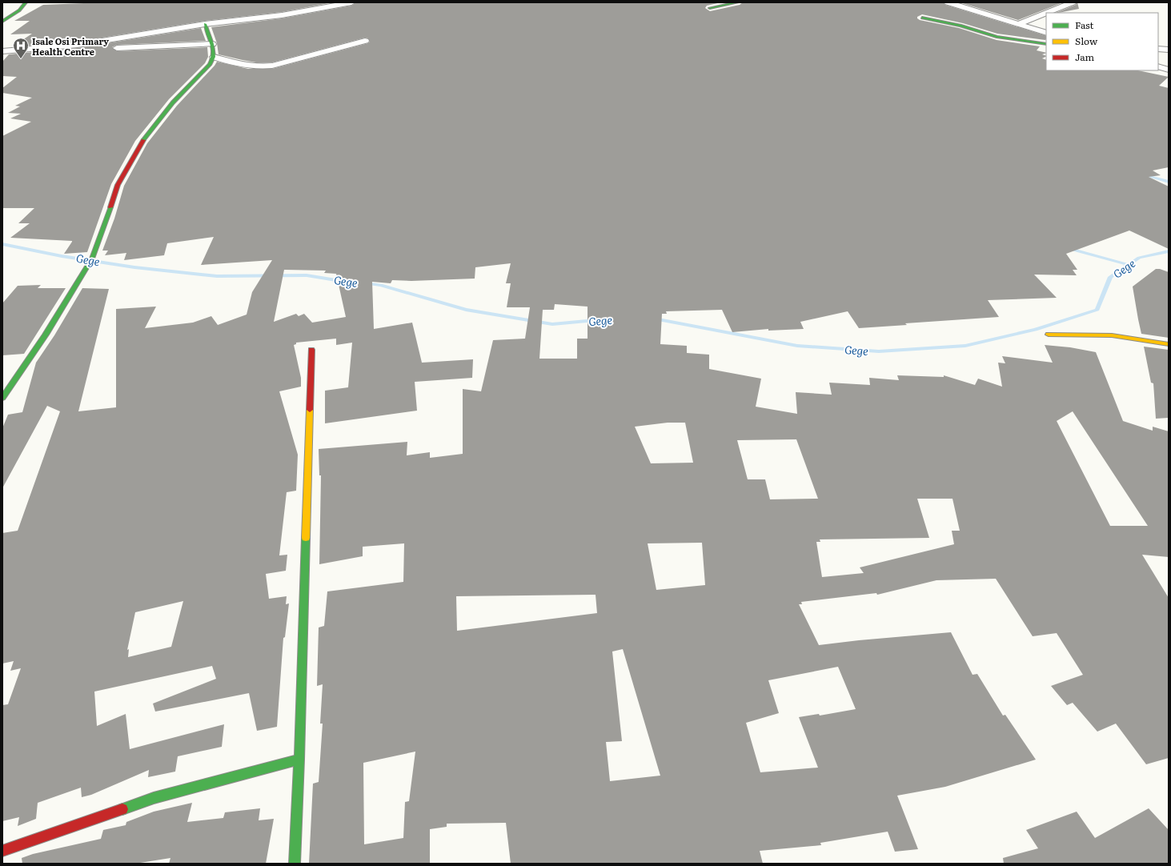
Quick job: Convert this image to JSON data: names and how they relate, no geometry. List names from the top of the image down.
{
  "water": ["Gege"],
  "places": {
    "hospital": ["Isale Osi Primary Health Centre"]
  },
  "legend": ["Fast", "Slow", "Jam"]
}
